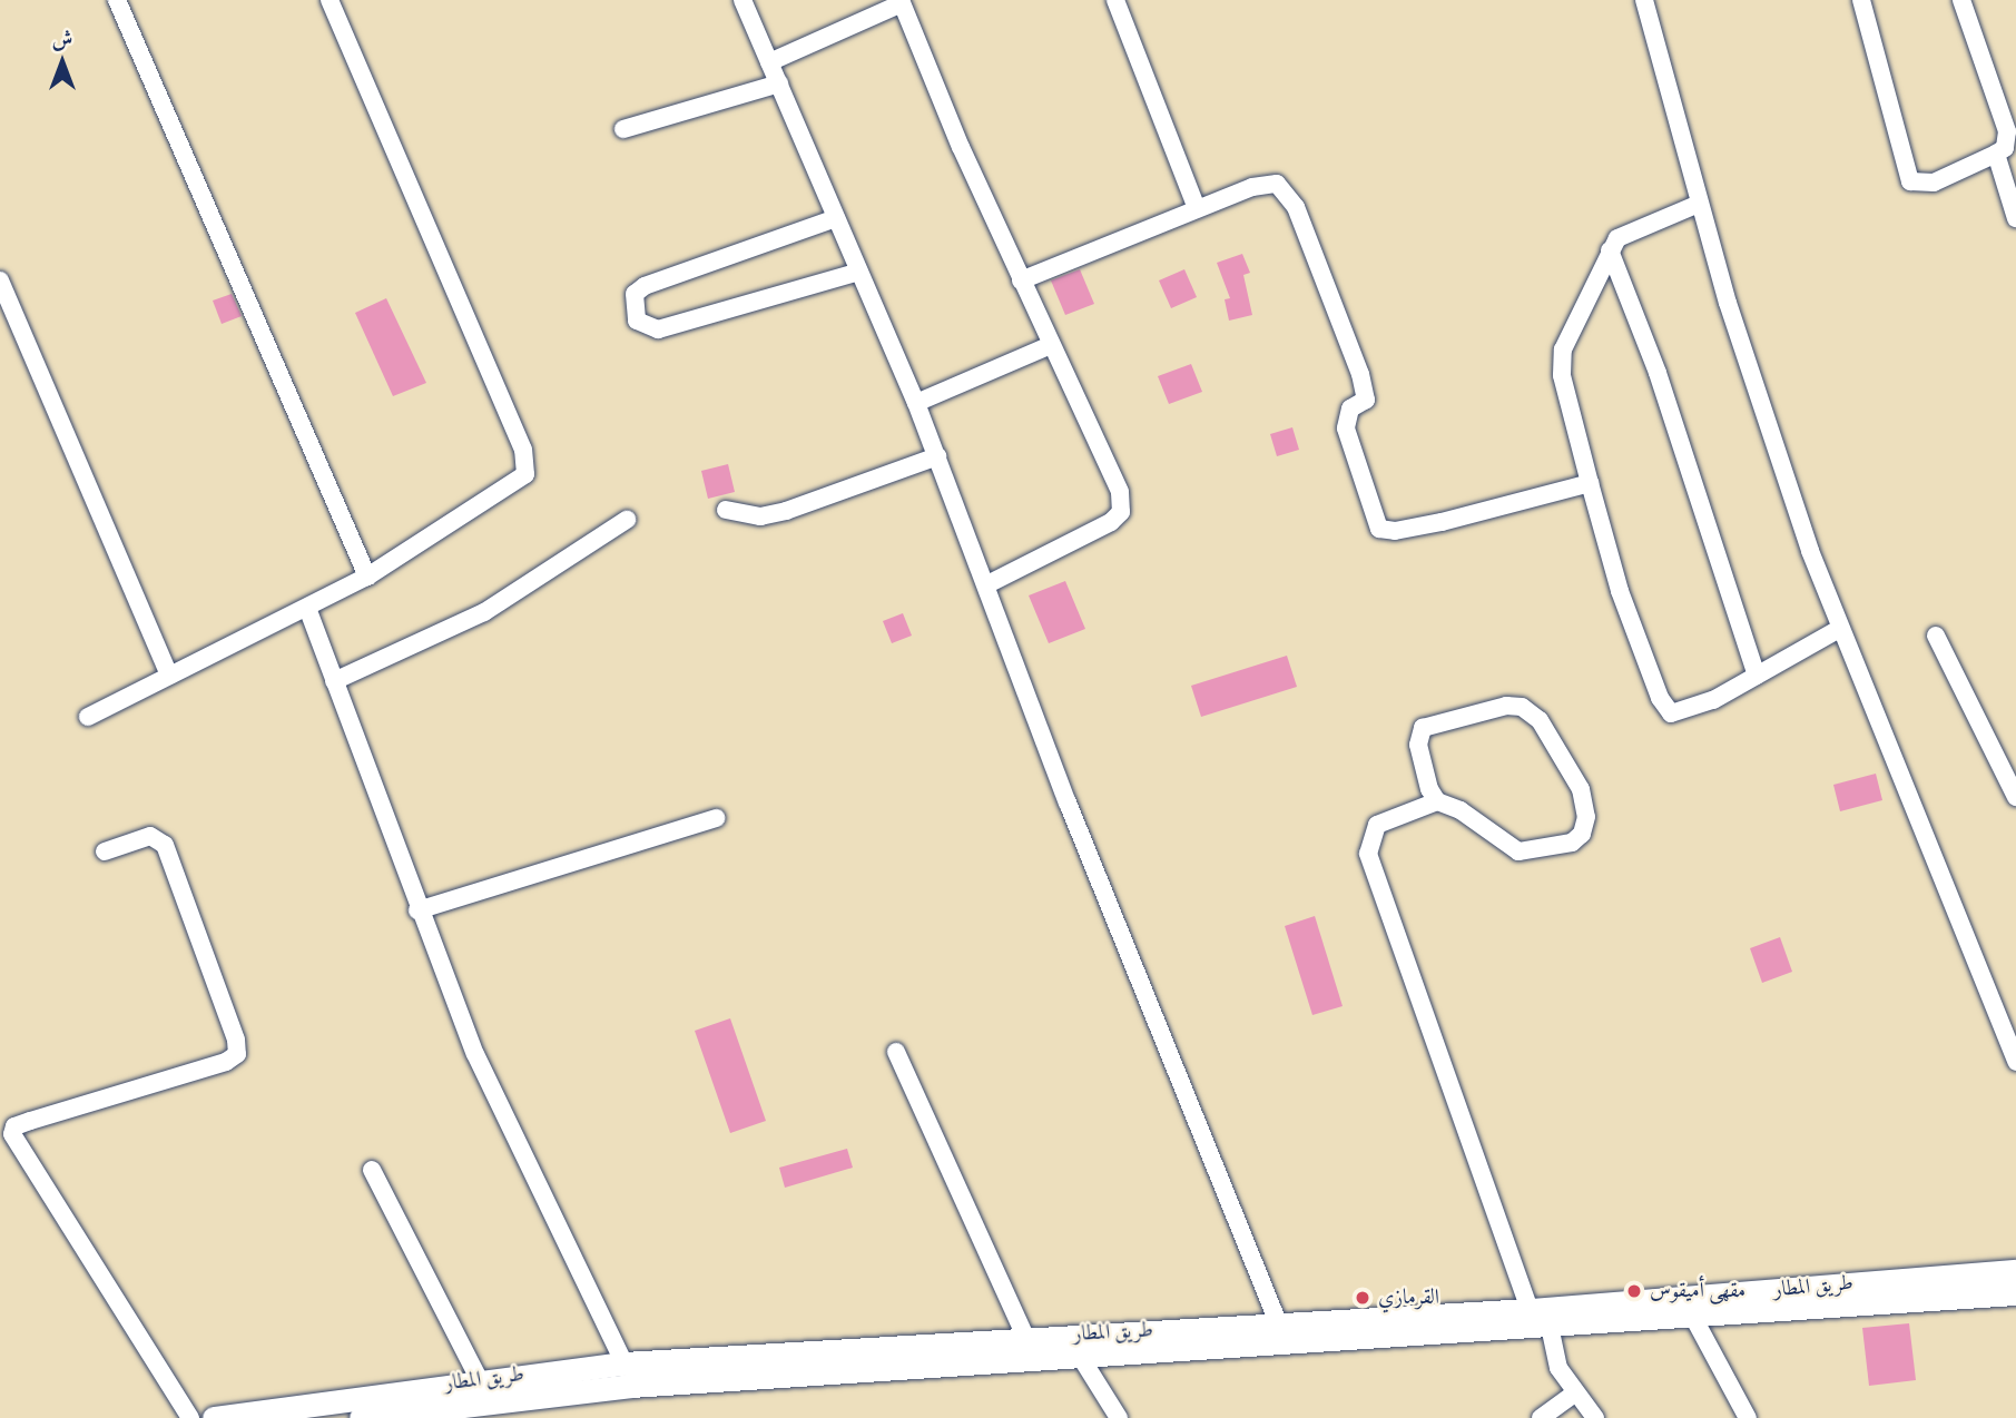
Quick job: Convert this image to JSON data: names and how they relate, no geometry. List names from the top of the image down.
{
  "streets": {
    "main road": ["طريق المطار"]
  },
  "places": ["مقهى أميقوس", "القرمازي"],
  "north": "top"
}
